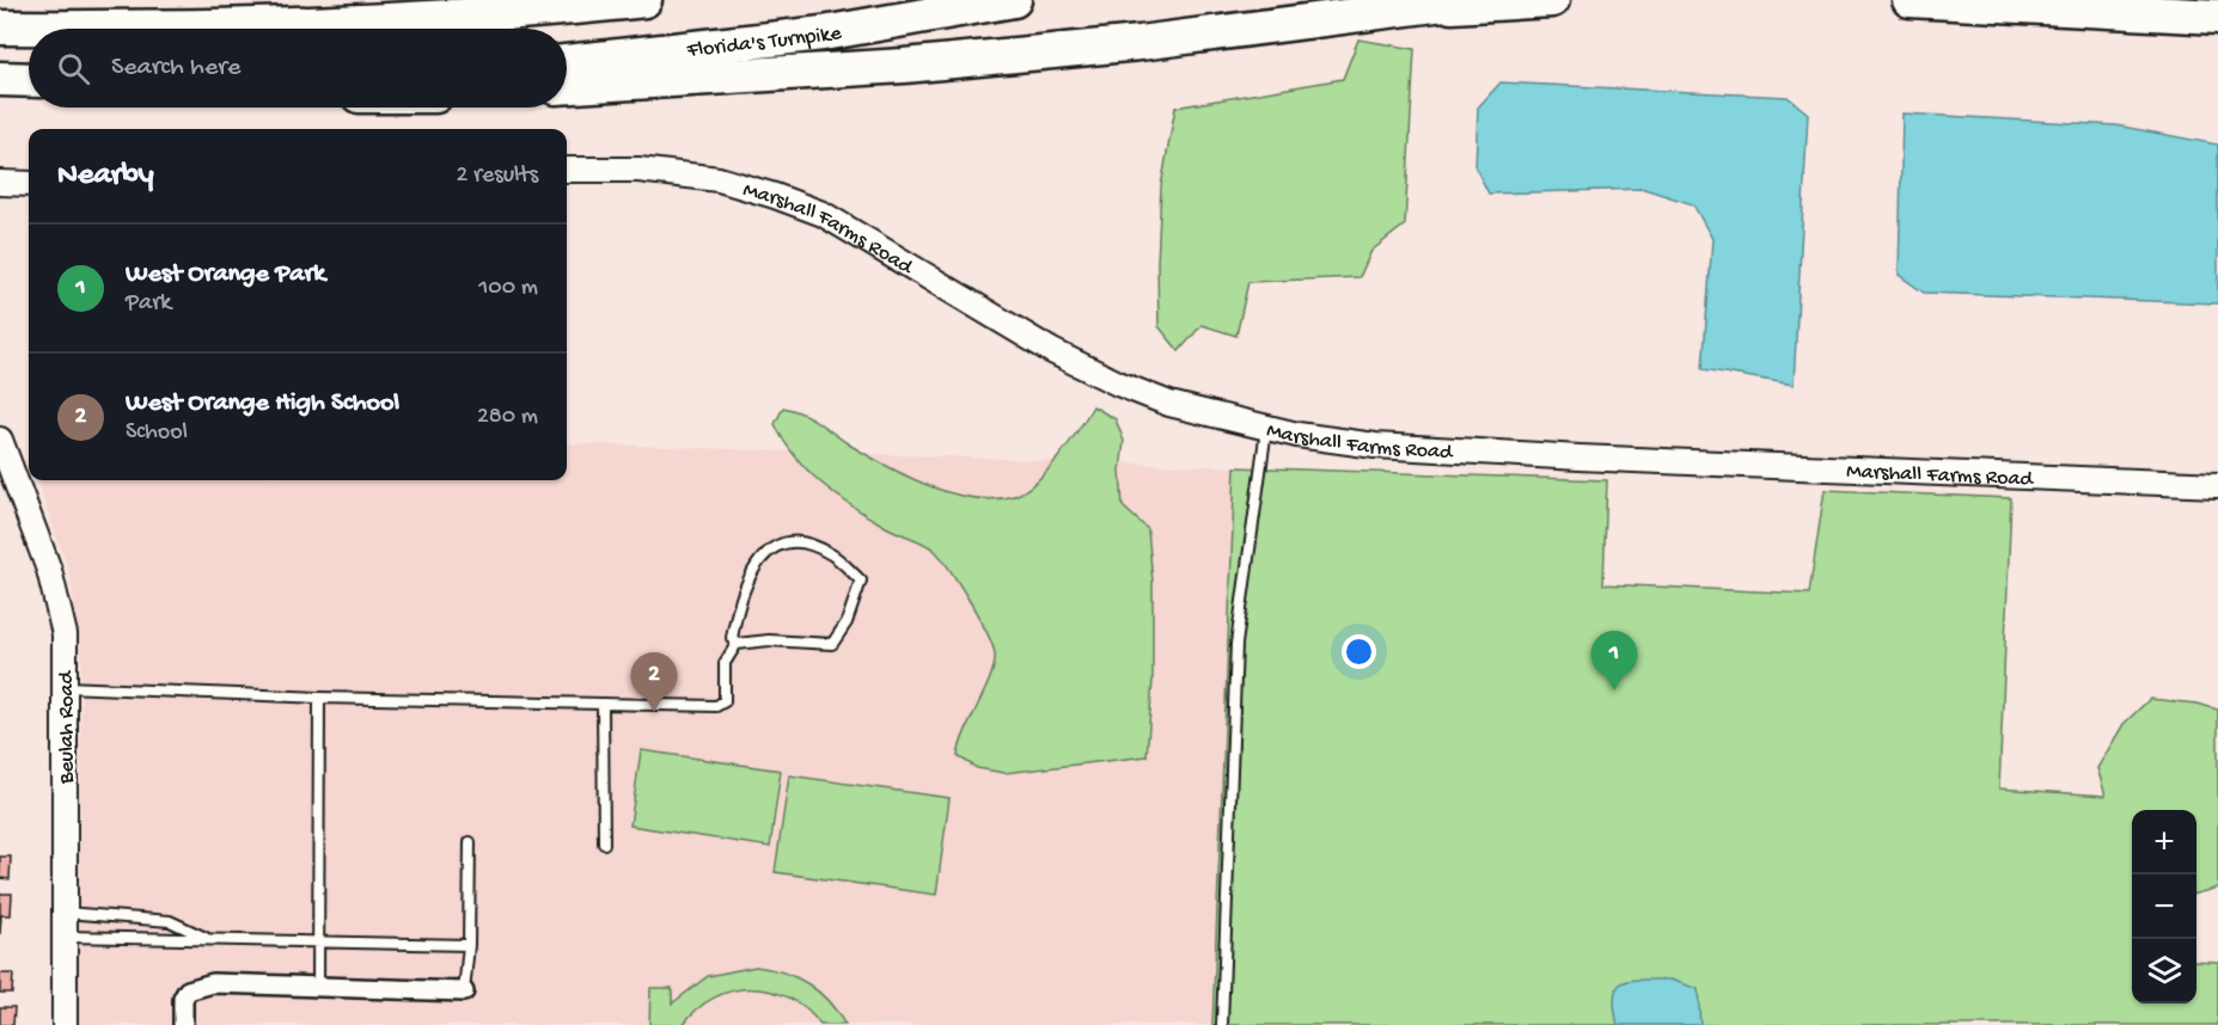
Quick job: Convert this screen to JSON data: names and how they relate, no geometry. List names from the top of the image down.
{
  "streets": {
    "highway": ["Florida's Turnpike"],
    "street": ["Marshall Farms Road", "Beulah Road"]
  },
  "page": {
    "search": "Search here",
    "heading": ["Nearby", "2 results"],
    "list": [
      {
        "mark": "1",
        "name": "West Orange Park",
        "note": "Park",
        "value": "100 m"
      },
      {
        "mark": "2",
        "name": "West Orange High School",
        "note": "School",
        "value": "280 m"
      }
    ],
    "pins": ["1", "2"],
    "map_buttons": ["+", "−"]
  }
}
